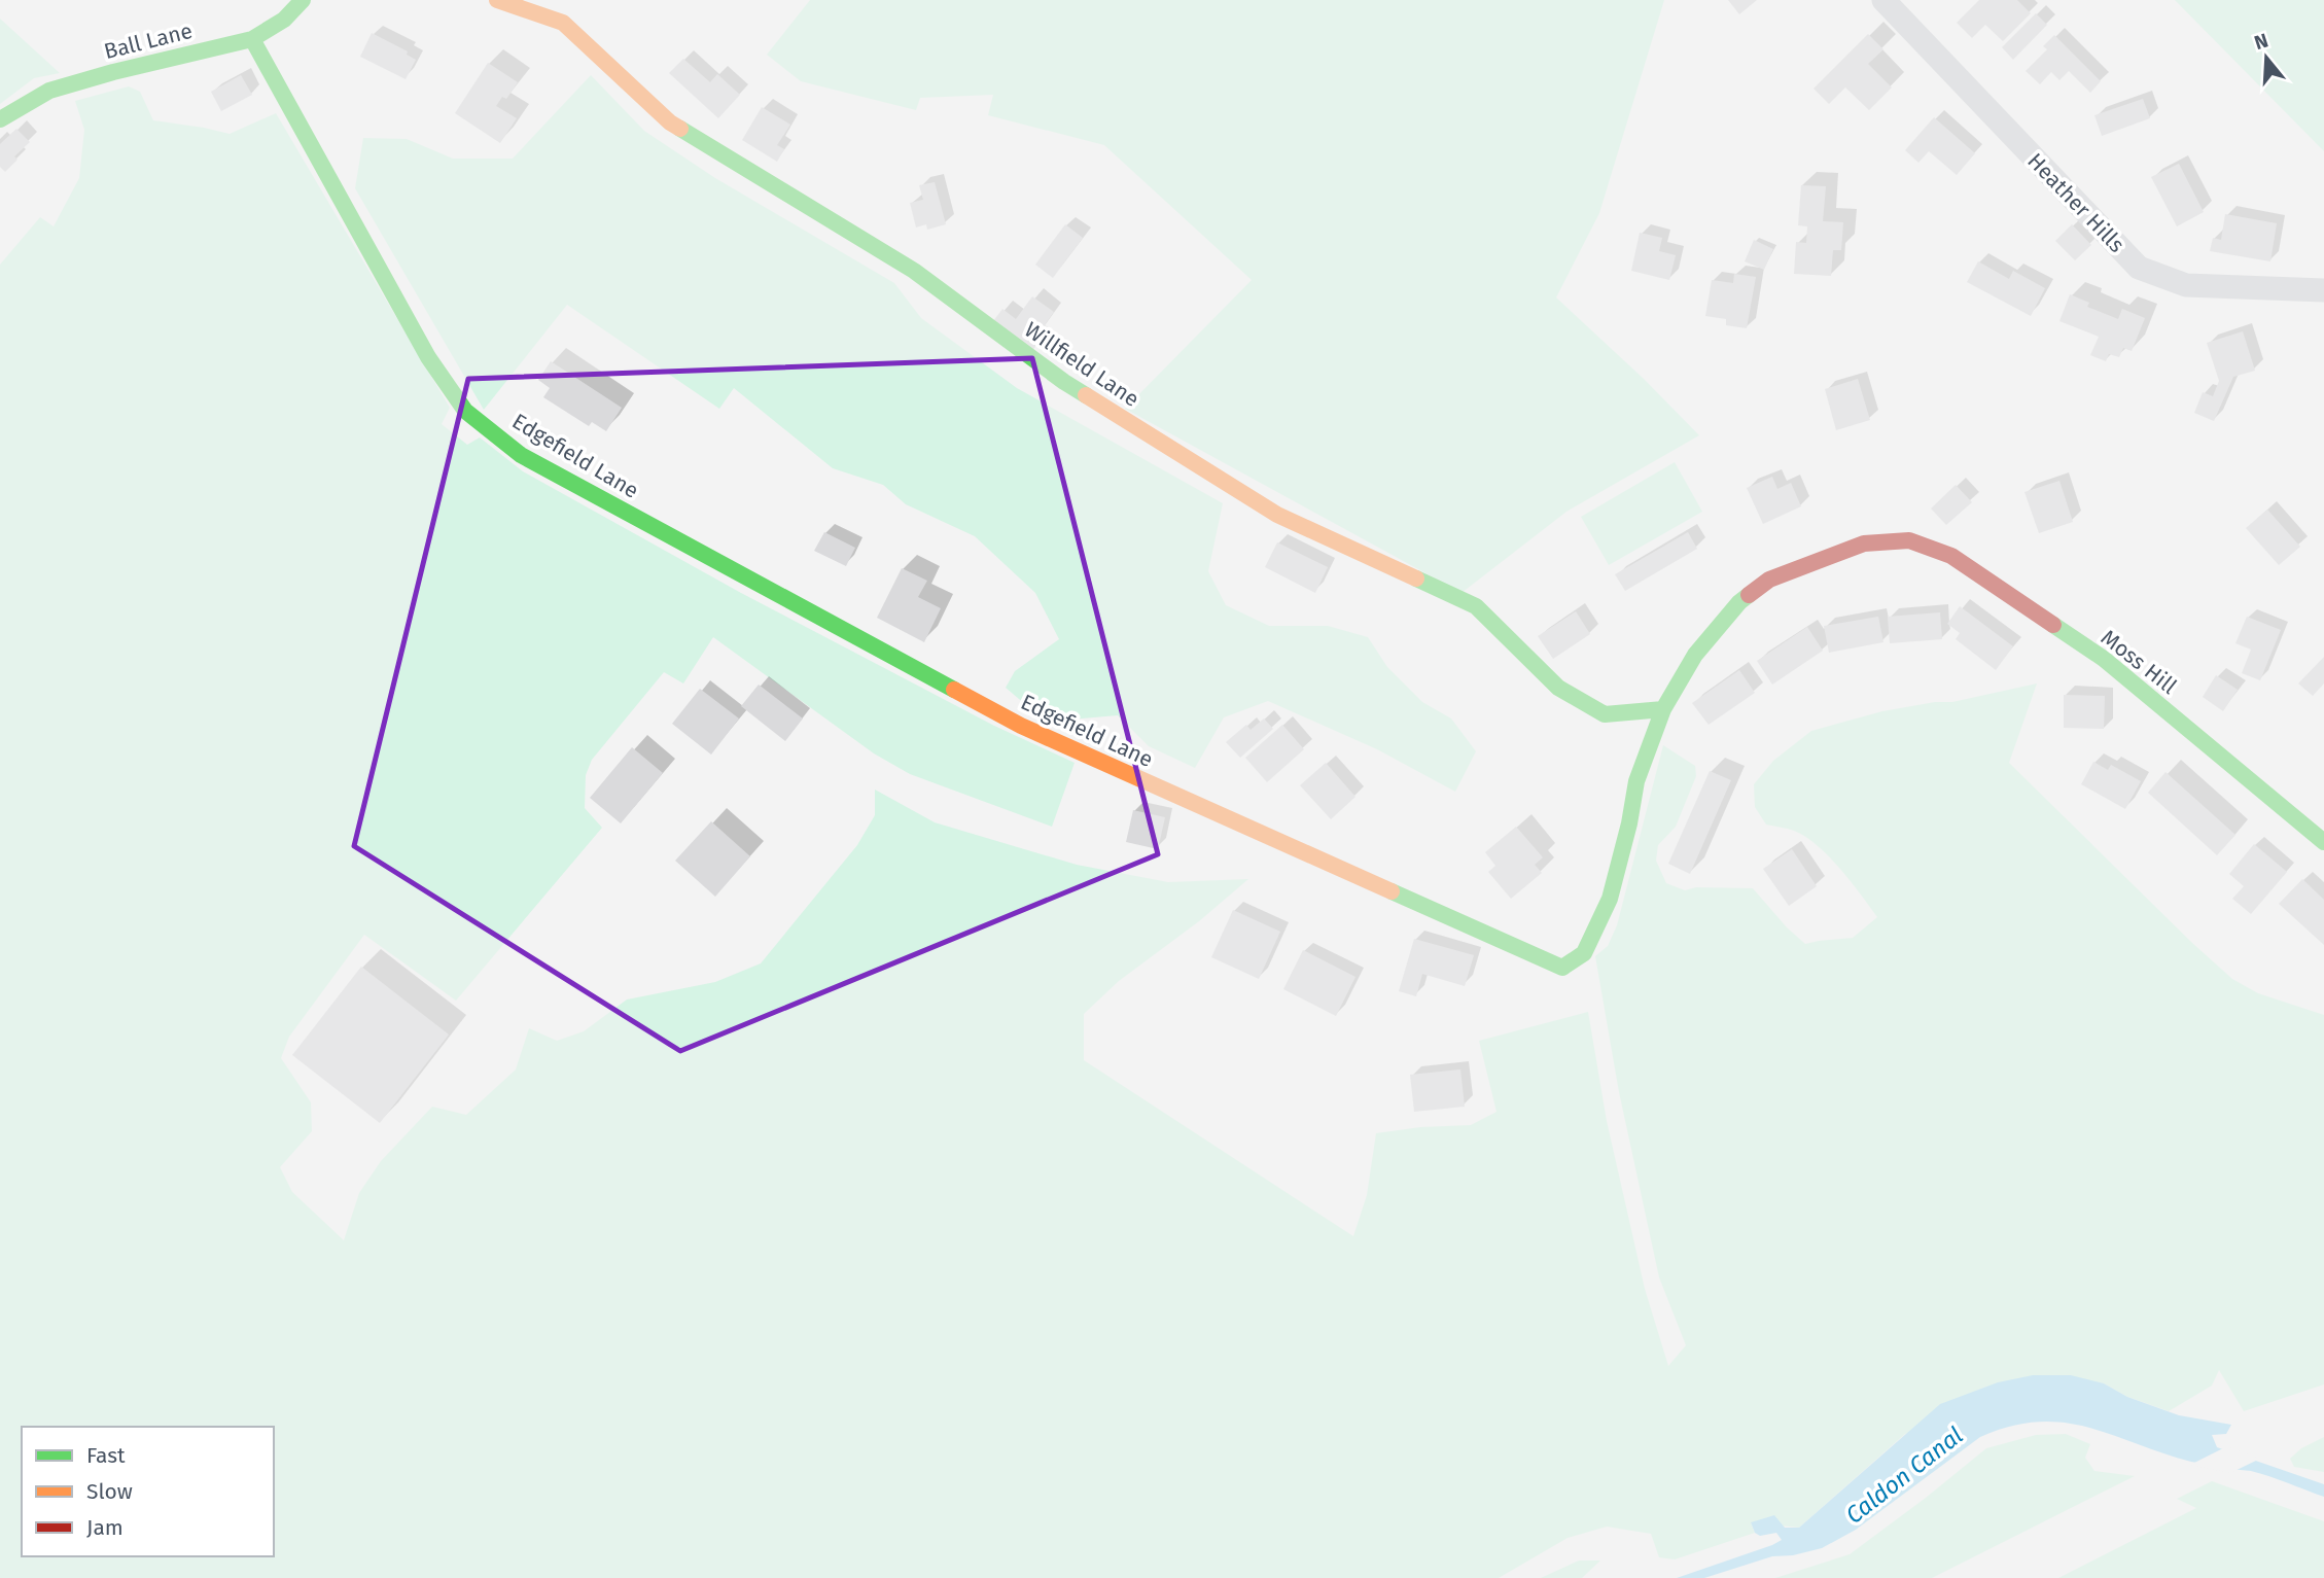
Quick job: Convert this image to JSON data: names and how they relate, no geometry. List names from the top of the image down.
{
  "streets": {
    "street": [
      "Ball Lane",
      "Heather Hills",
      "Willfield Lane",
      "Edgefield Lane",
      "Moss Hill"
    ]
  },
  "crossings": [
    ["Ball Lane", "Edgefield Lane"],
    ["Willfield Lane", "Edgefield Lane"],
    ["Edgefield Lane", "Moss Hill"]
  ],
  "water": ["Caldon Canal"],
  "legend": ["Fast", "Slow", "Jam"],
  "north": "top"
}
